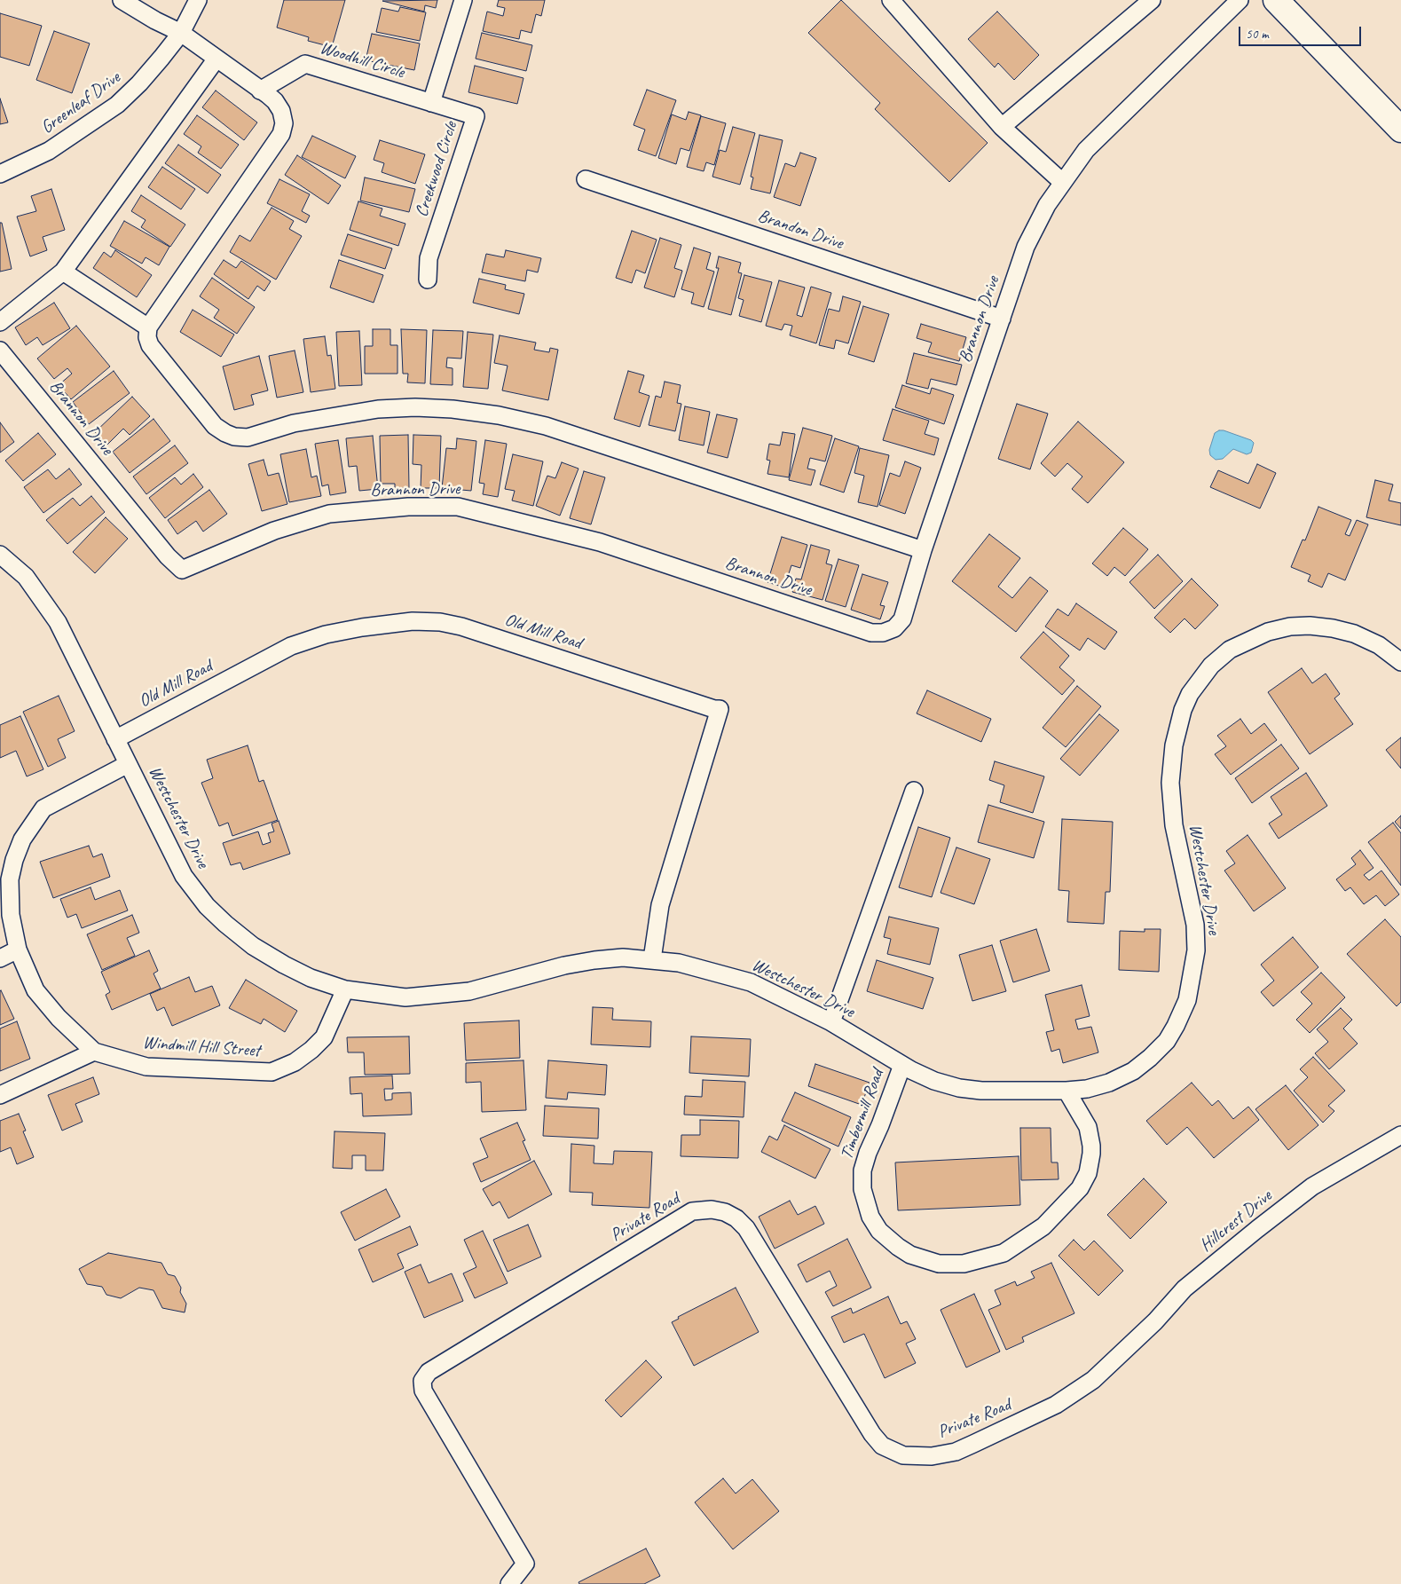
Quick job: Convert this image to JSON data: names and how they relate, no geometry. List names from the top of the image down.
{
  "streets": {
    "street": [
      "Woodhill Circle",
      "Greenleaf Drive",
      "Creekwood Circle",
      "Brandon Drive",
      "Brannon Drive",
      "Old Mill Road",
      "Westchester Drive",
      "Windmill Hill Street",
      "Timbermill Road",
      "Private Road",
      "Hillcrest Drive"
    ]
  },
  "crossings": [
    ["Woodhill Circle", "Creekwood Circle"],
    ["Brandon Drive", "Brannon Drive"],
    ["Old Mill Road", "Westchester Drive"],
    ["Westchester Drive", "Windmill Hill Street"],
    ["Westchester Drive", "Timbermill Road"],
    ["Private Road", "Hillcrest Drive"]
  ],
  "scale_bar": "50 m"
}
